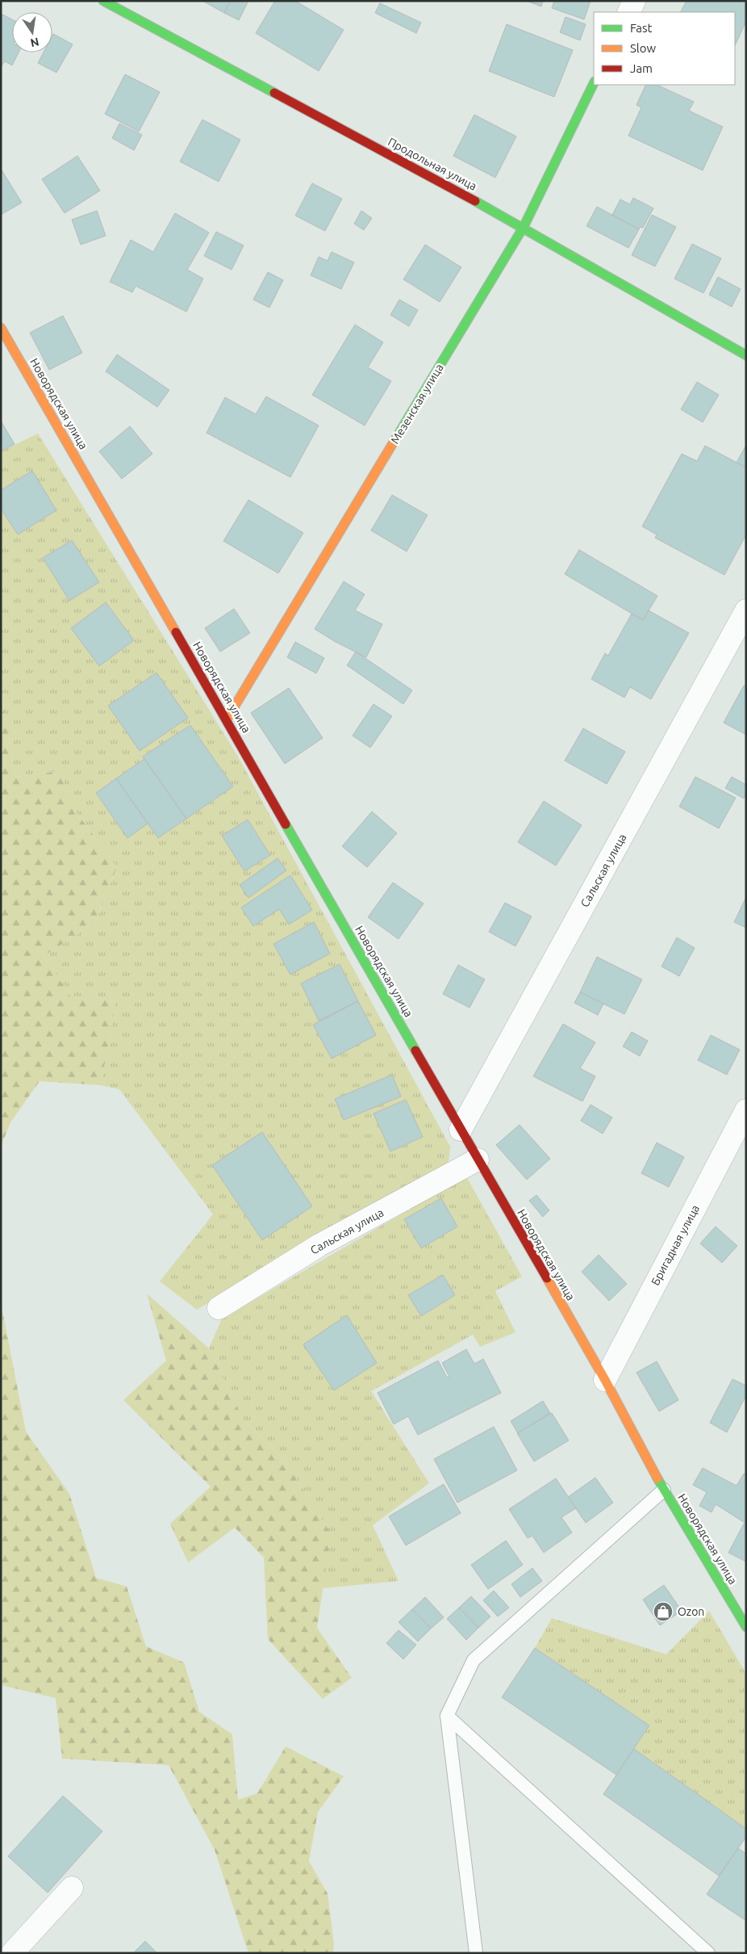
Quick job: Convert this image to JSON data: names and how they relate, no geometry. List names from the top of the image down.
{
  "streets": {
    "street": [
      "Продольная улица",
      "Новорядская улица",
      "Мезенская улица",
      "Сальская улица",
      "Бригадная улица"
    ]
  },
  "crossings": [
    ["Продольная улица", "Мезенская улица"],
    ["Новорядская улица", "Мезенская улица"],
    ["Новорядская улица", "Сальская улица"],
    ["Новорядская улица", "Бригадная улица"]
  ],
  "places": {
    "shop": ["Ozon"]
  },
  "legend": ["Fast", "Slow", "Jam"],
  "north": "bottom"
}
